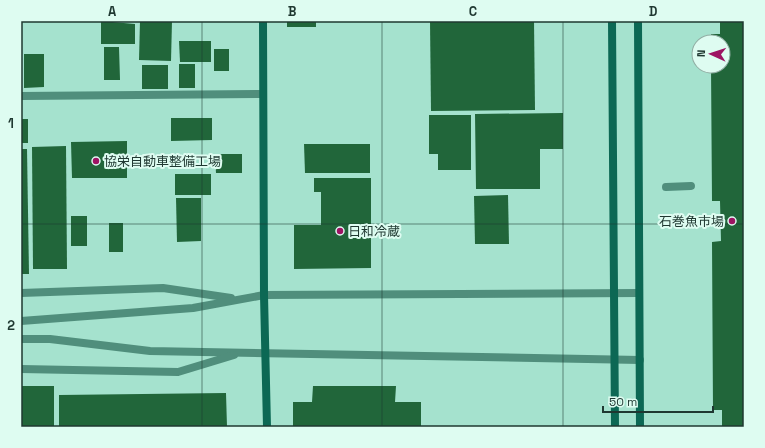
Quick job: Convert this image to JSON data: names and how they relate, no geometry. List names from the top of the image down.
{
  "places": ["協栄自動車整備工場", "石巻魚市場", "日和冷蔵"],
  "scale_bar": "50 m",
  "north": "left",
  "grid": {
    "columns": [
      "A",
      "B",
      "C",
      "D"
    ],
    "rows": ["1", "2"]
  }
}
